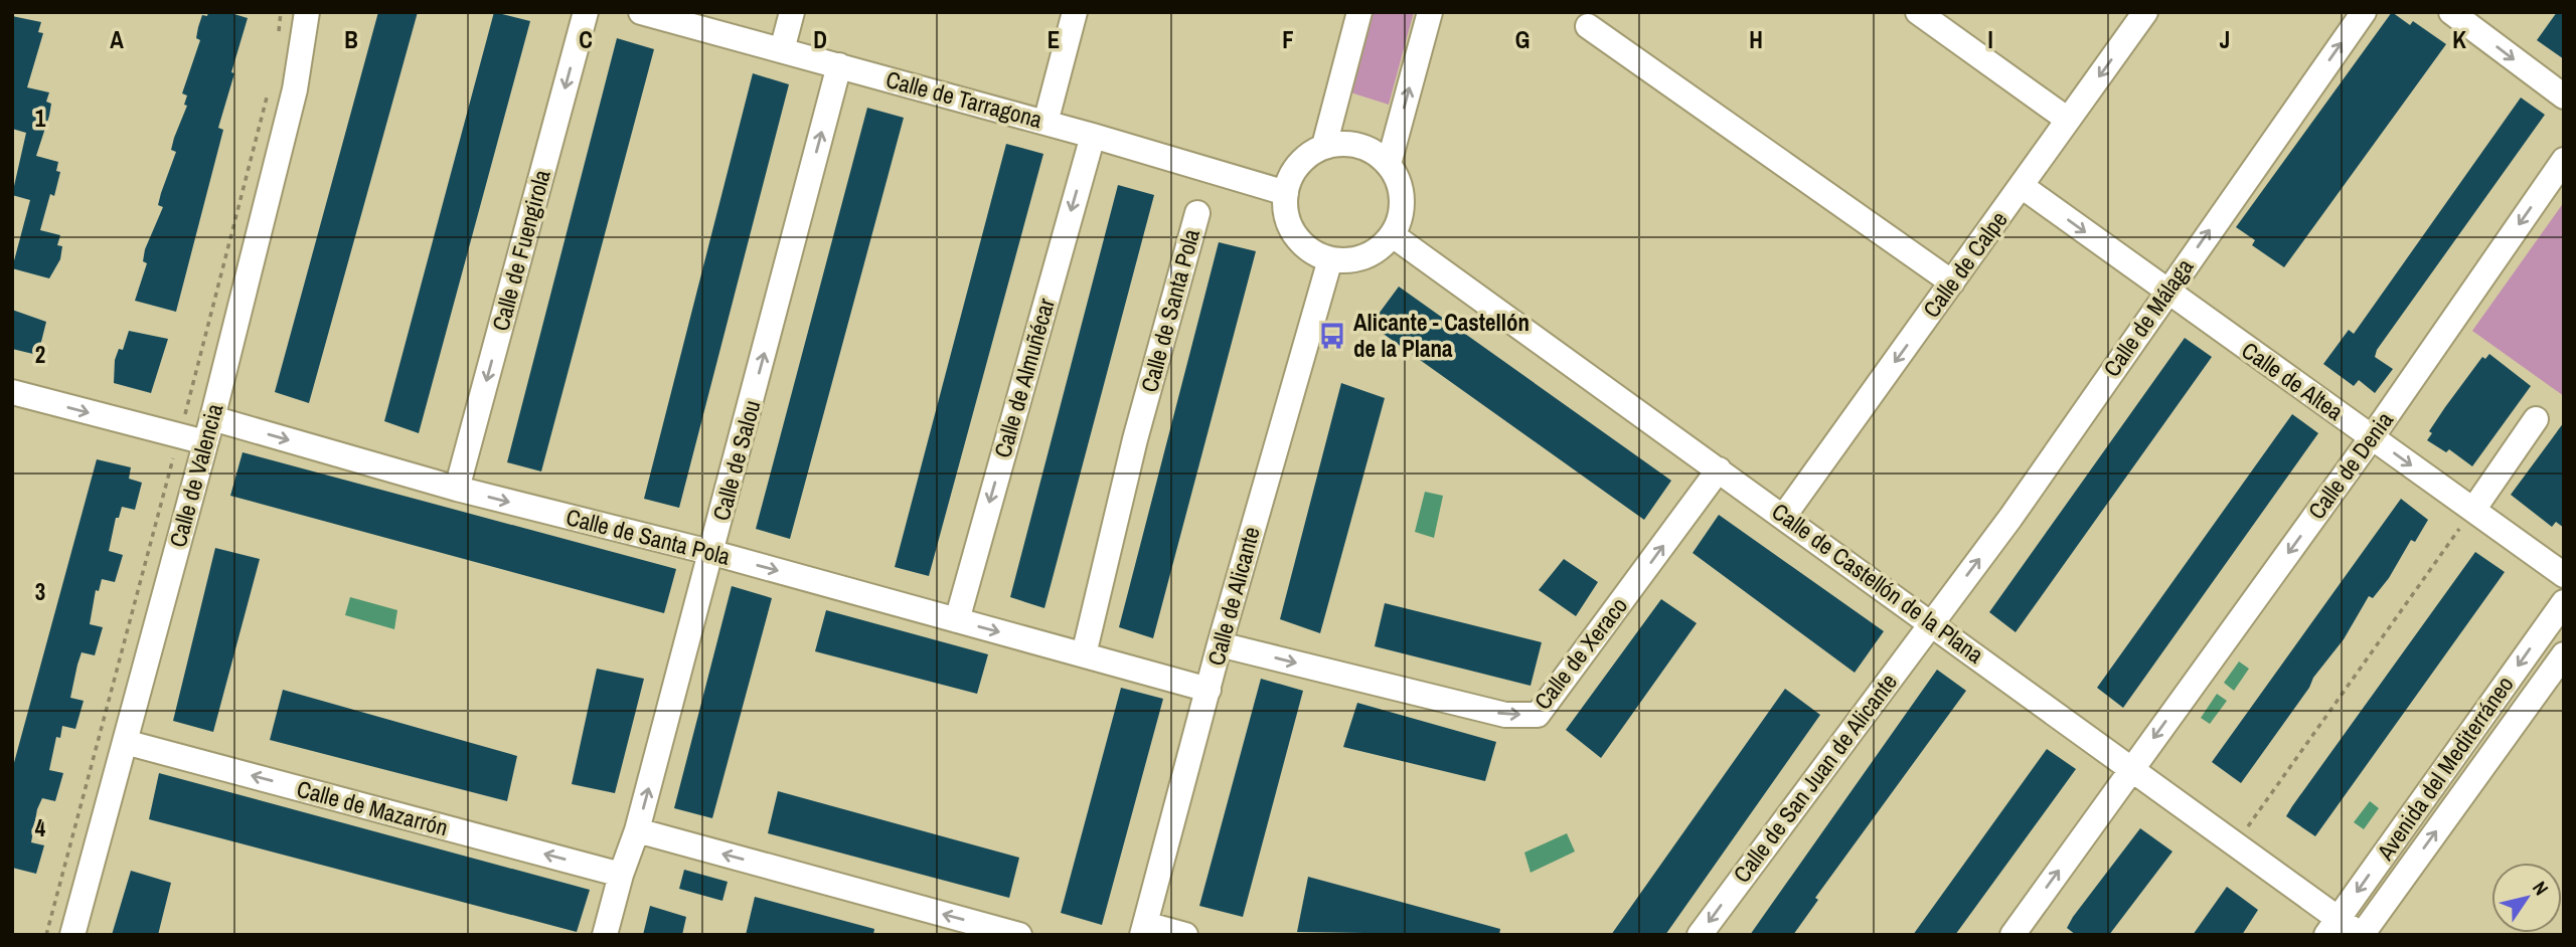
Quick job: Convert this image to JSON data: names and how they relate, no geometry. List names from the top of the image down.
{
  "streets": {
    "street": [
      "Calle de Tarragona",
      "Calle de Fuengirola",
      "Calle de Calpe",
      "Calle de Santa Pola",
      "Calle de Málaga",
      "Calle de Almuñécar",
      "Calle de Altea",
      "Calle de Salou",
      "Calle de Denia",
      "Calle de Valencia",
      "Calle de Castellón de la Plana",
      "Calle de Alicante",
      "Calle de Xeraco",
      "Avenida del Mediterráneo",
      "Calle de San Juan de Alicante",
      "Calle de Mazarrón"
    ]
  },
  "crossings": [
    ["Calle de Tarragona", "Calle de Almuñécar"],
    ["Calle de Tarragona", "Calle de Salou"],
    ["Calle de Tarragona", "Calle de Castellón de la Plana"],
    ["Calle de Tarragona", "Calle de Alicante"],
    ["Calle de Fuengirola", "Calle de Santa Pola"],
    ["Calle de Calpe", "Calle de Altea"],
    ["Calle de Calpe", "Calle de Castellón de la Plana"],
    ["Calle de Santa Pola", "Calle de Almuñécar"],
    ["Calle de Santa Pola", "Calle de Salou"],
    ["Calle de Santa Pola", "Calle de Valencia"],
    ["Calle de Santa Pola", "Calle de Alicante"],
    ["Calle de Málaga", "Calle de Altea"],
    ["Calle de Málaga", "Calle de Castellón de la Plana"],
    ["Calle de Málaga", "Calle de San Juan de Alicante"],
    ["Calle de Altea", "Calle de Denia"],
    ["Calle de Salou", "Calle de Mazarrón"],
    ["Calle de Denia", "Calle de Castellón de la Plana"],
    ["Calle de Valencia", "Calle de Mazarrón"],
    ["Calle de Castellón de la Plana", "Calle de Alicante"],
    ["Calle de Castellón de la Plana", "Calle de Xeraco"],
    ["Calle de Castellón de la Plana", "Avenida del Mediterráneo"],
    ["Calle de Castellón de la Plana", "Calle de San Juan de Alicante"],
    ["Calle de Alicante", "Calle de Xeraco"]
  ],
  "one_way": [
    "Calle de Fuengirola",
    "Calle de Calpe",
    "Calle de Santa Pola",
    "Calle de Málaga",
    "Calle de Almuñécar",
    "Calle de Altea",
    "Calle de Salou",
    "Calle de Xeraco",
    "Calle de San Juan de Alicante",
    "Calle de Mazarrón"
  ],
  "places": {
    "bus stop": ["Alicante - Castellón de la Plana"]
  },
  "north": "top right",
  "grid": {
    "columns": [
      "A",
      "B",
      "C",
      "D",
      "E",
      "F",
      "G",
      "H",
      "I",
      "J",
      "K"
    ],
    "rows": [
      "1",
      "2",
      "3",
      "4"
    ]
  }
}
